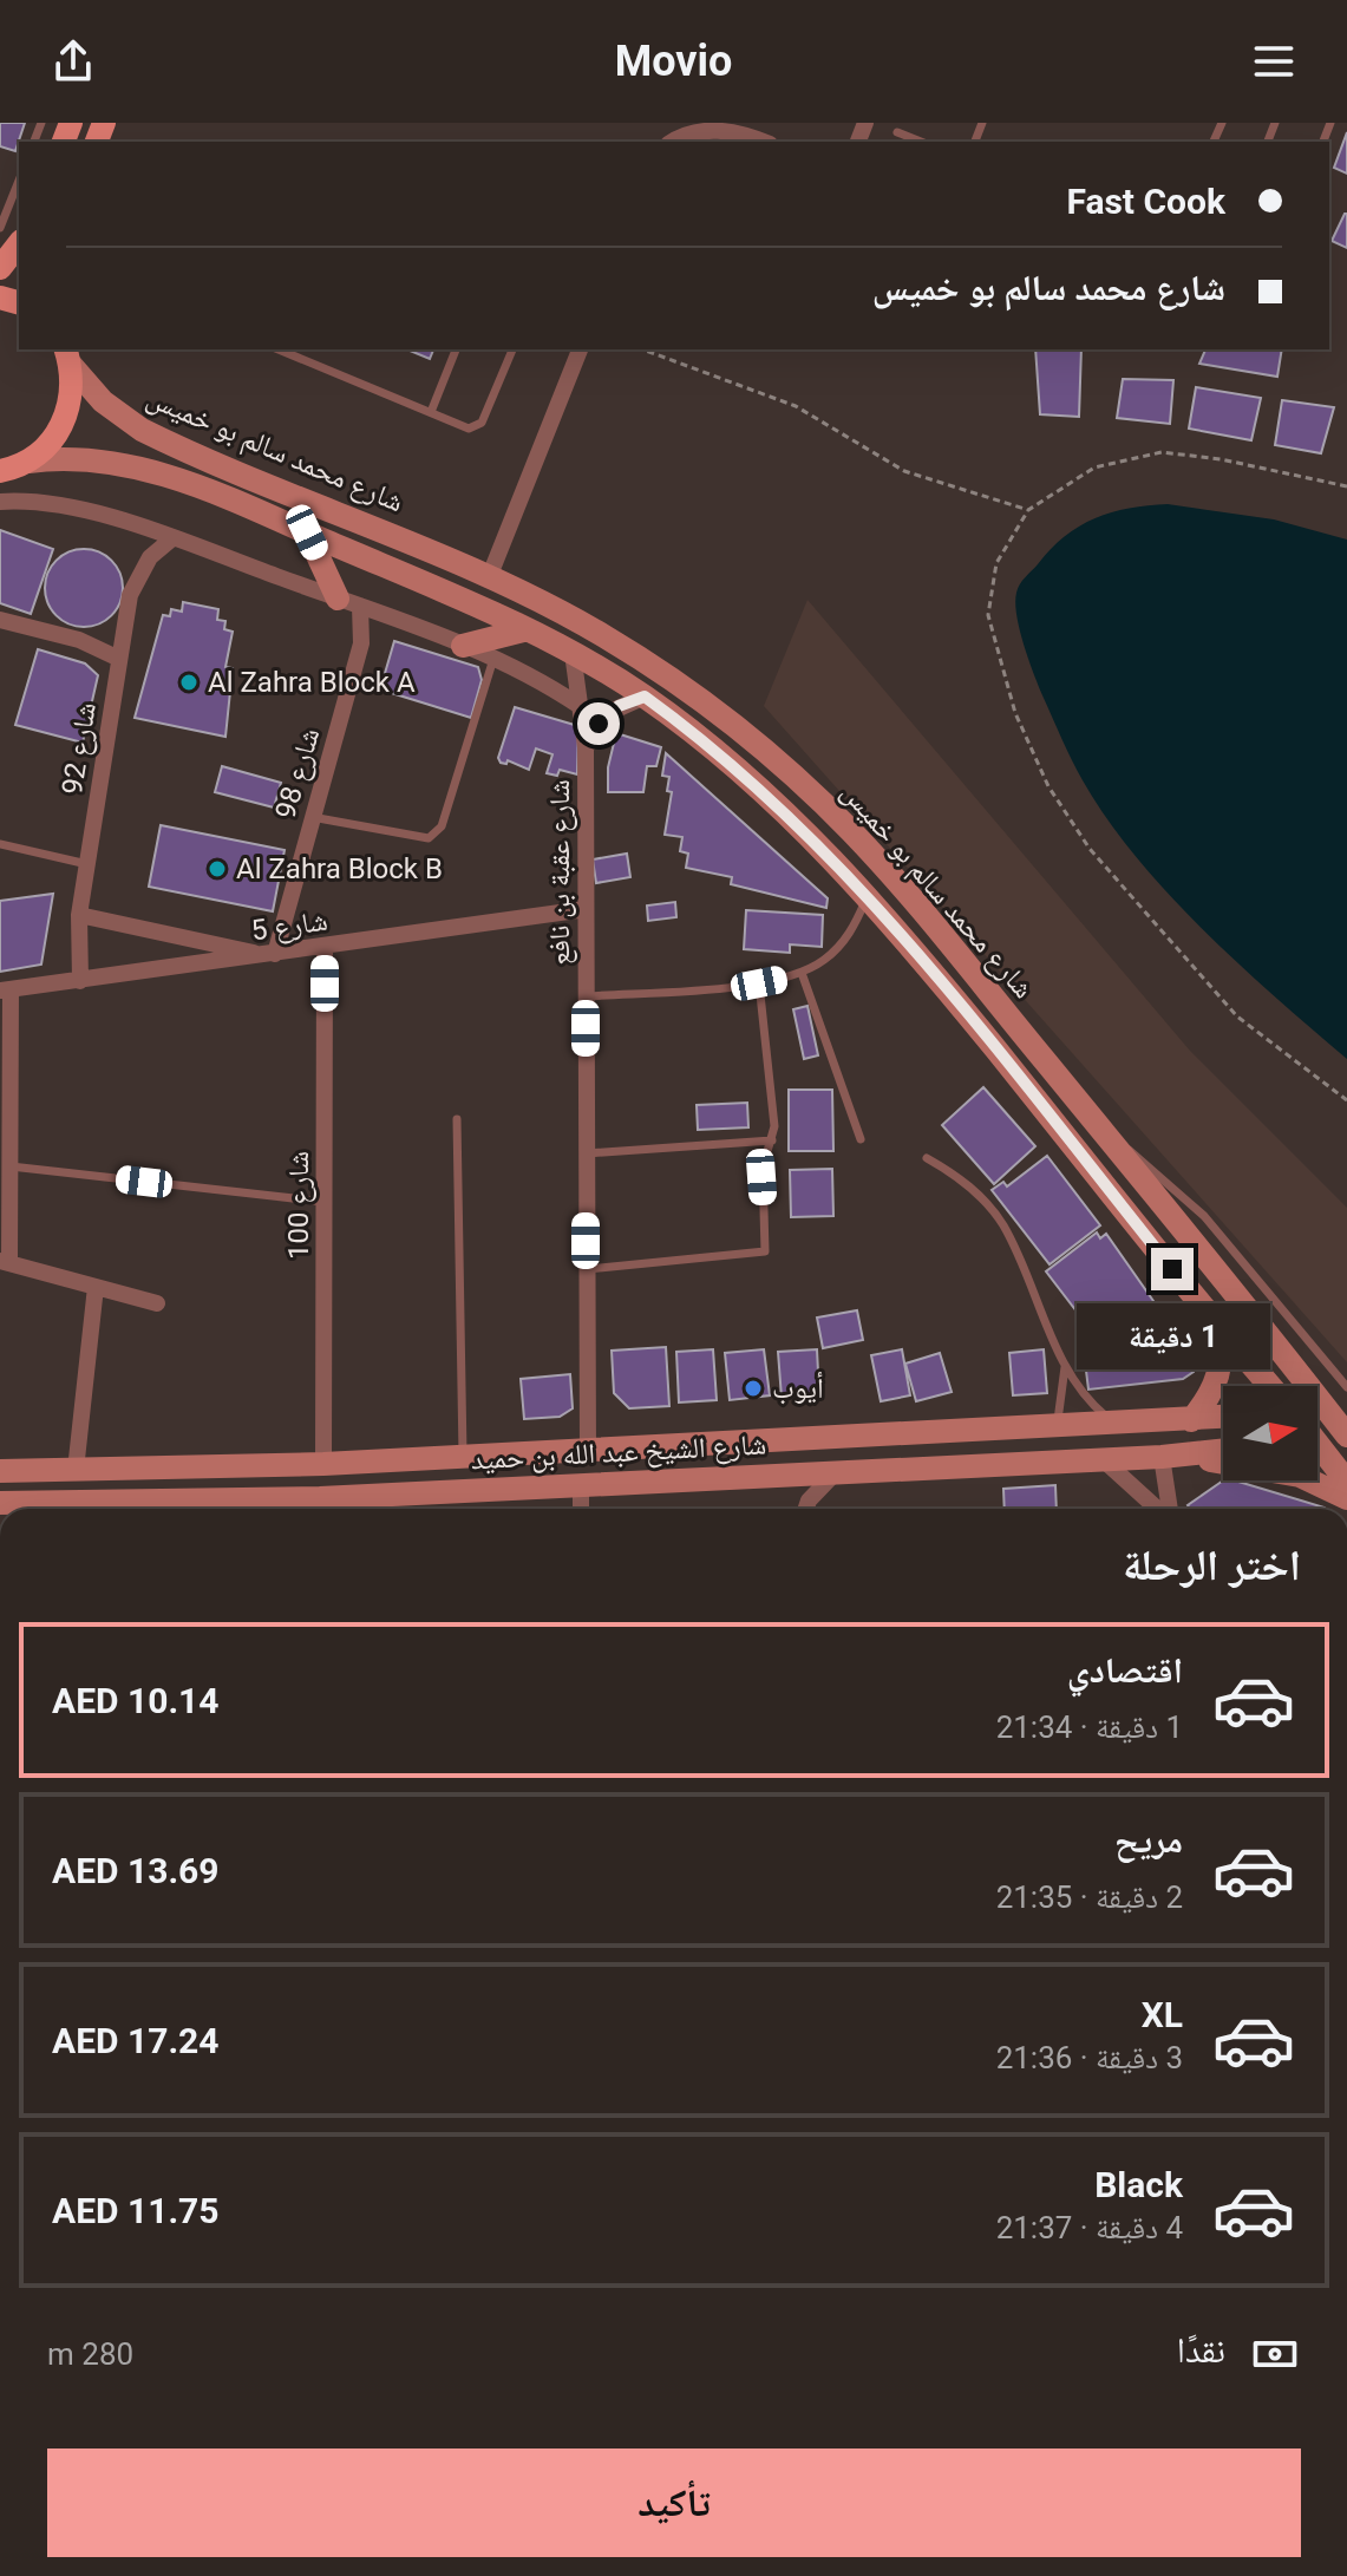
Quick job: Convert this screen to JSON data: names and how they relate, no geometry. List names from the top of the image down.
{
  "streets": {
    "main road": ["شارع محمد سالم بو خميس", "شارع الشيخ عبد الله بن حميد"],
    "street": [
      "شارع 92",
      "شارع 98",
      "شارع عقبة بن نافع",
      "شارع 5",
      "شارع 100"
    ]
  },
  "crossings": [
    ["شارع محمد سالم بو خميس", "شارع عقبة بن نافع"],
    ["شارع 92", "شارع 5"],
    ["شارع 98", "شارع 5"],
    ["شارع عقبة بن نافع", "شارع 5"],
    ["شارع عقبة بن نافع", "شارع الشيخ عبد الله بن حميد"],
    ["شارع 5", "شارع 100"],
    ["شارع 100", "شارع الشيخ عبد الله بن حميد"]
  ],
  "places": ["Al Zahra Block A", "Al Zahra Block B", "أيوب"],
  "north": "right",
  "page": {
    "header": "Movio",
    "banner": ["Fast Cook", "شارع محمد سالم بو خميس"],
    "bubble": "1 دقيقة",
    "heading": "اختر الرحلة",
    "list": [
      {
        "name": "اقتصادي",
        "note": "1 دقيقة · 21:34",
        "value": "AED 10.14"
      },
      {
        "name": "مريح",
        "note": "2 دقيقة · 21:35",
        "value": "AED 13.69"
      },
      {
        "name": "XL",
        "note": "3 دقيقة · 21:36",
        "value": "AED 17.24"
      },
      {
        "name": "Black",
        "note": "4 دقيقة · 21:37",
        "value": "AED 11.75"
      }
    ],
    "pay": ["نقدًا", "280 m"],
    "buttons": "تأكيد"
  }
}
